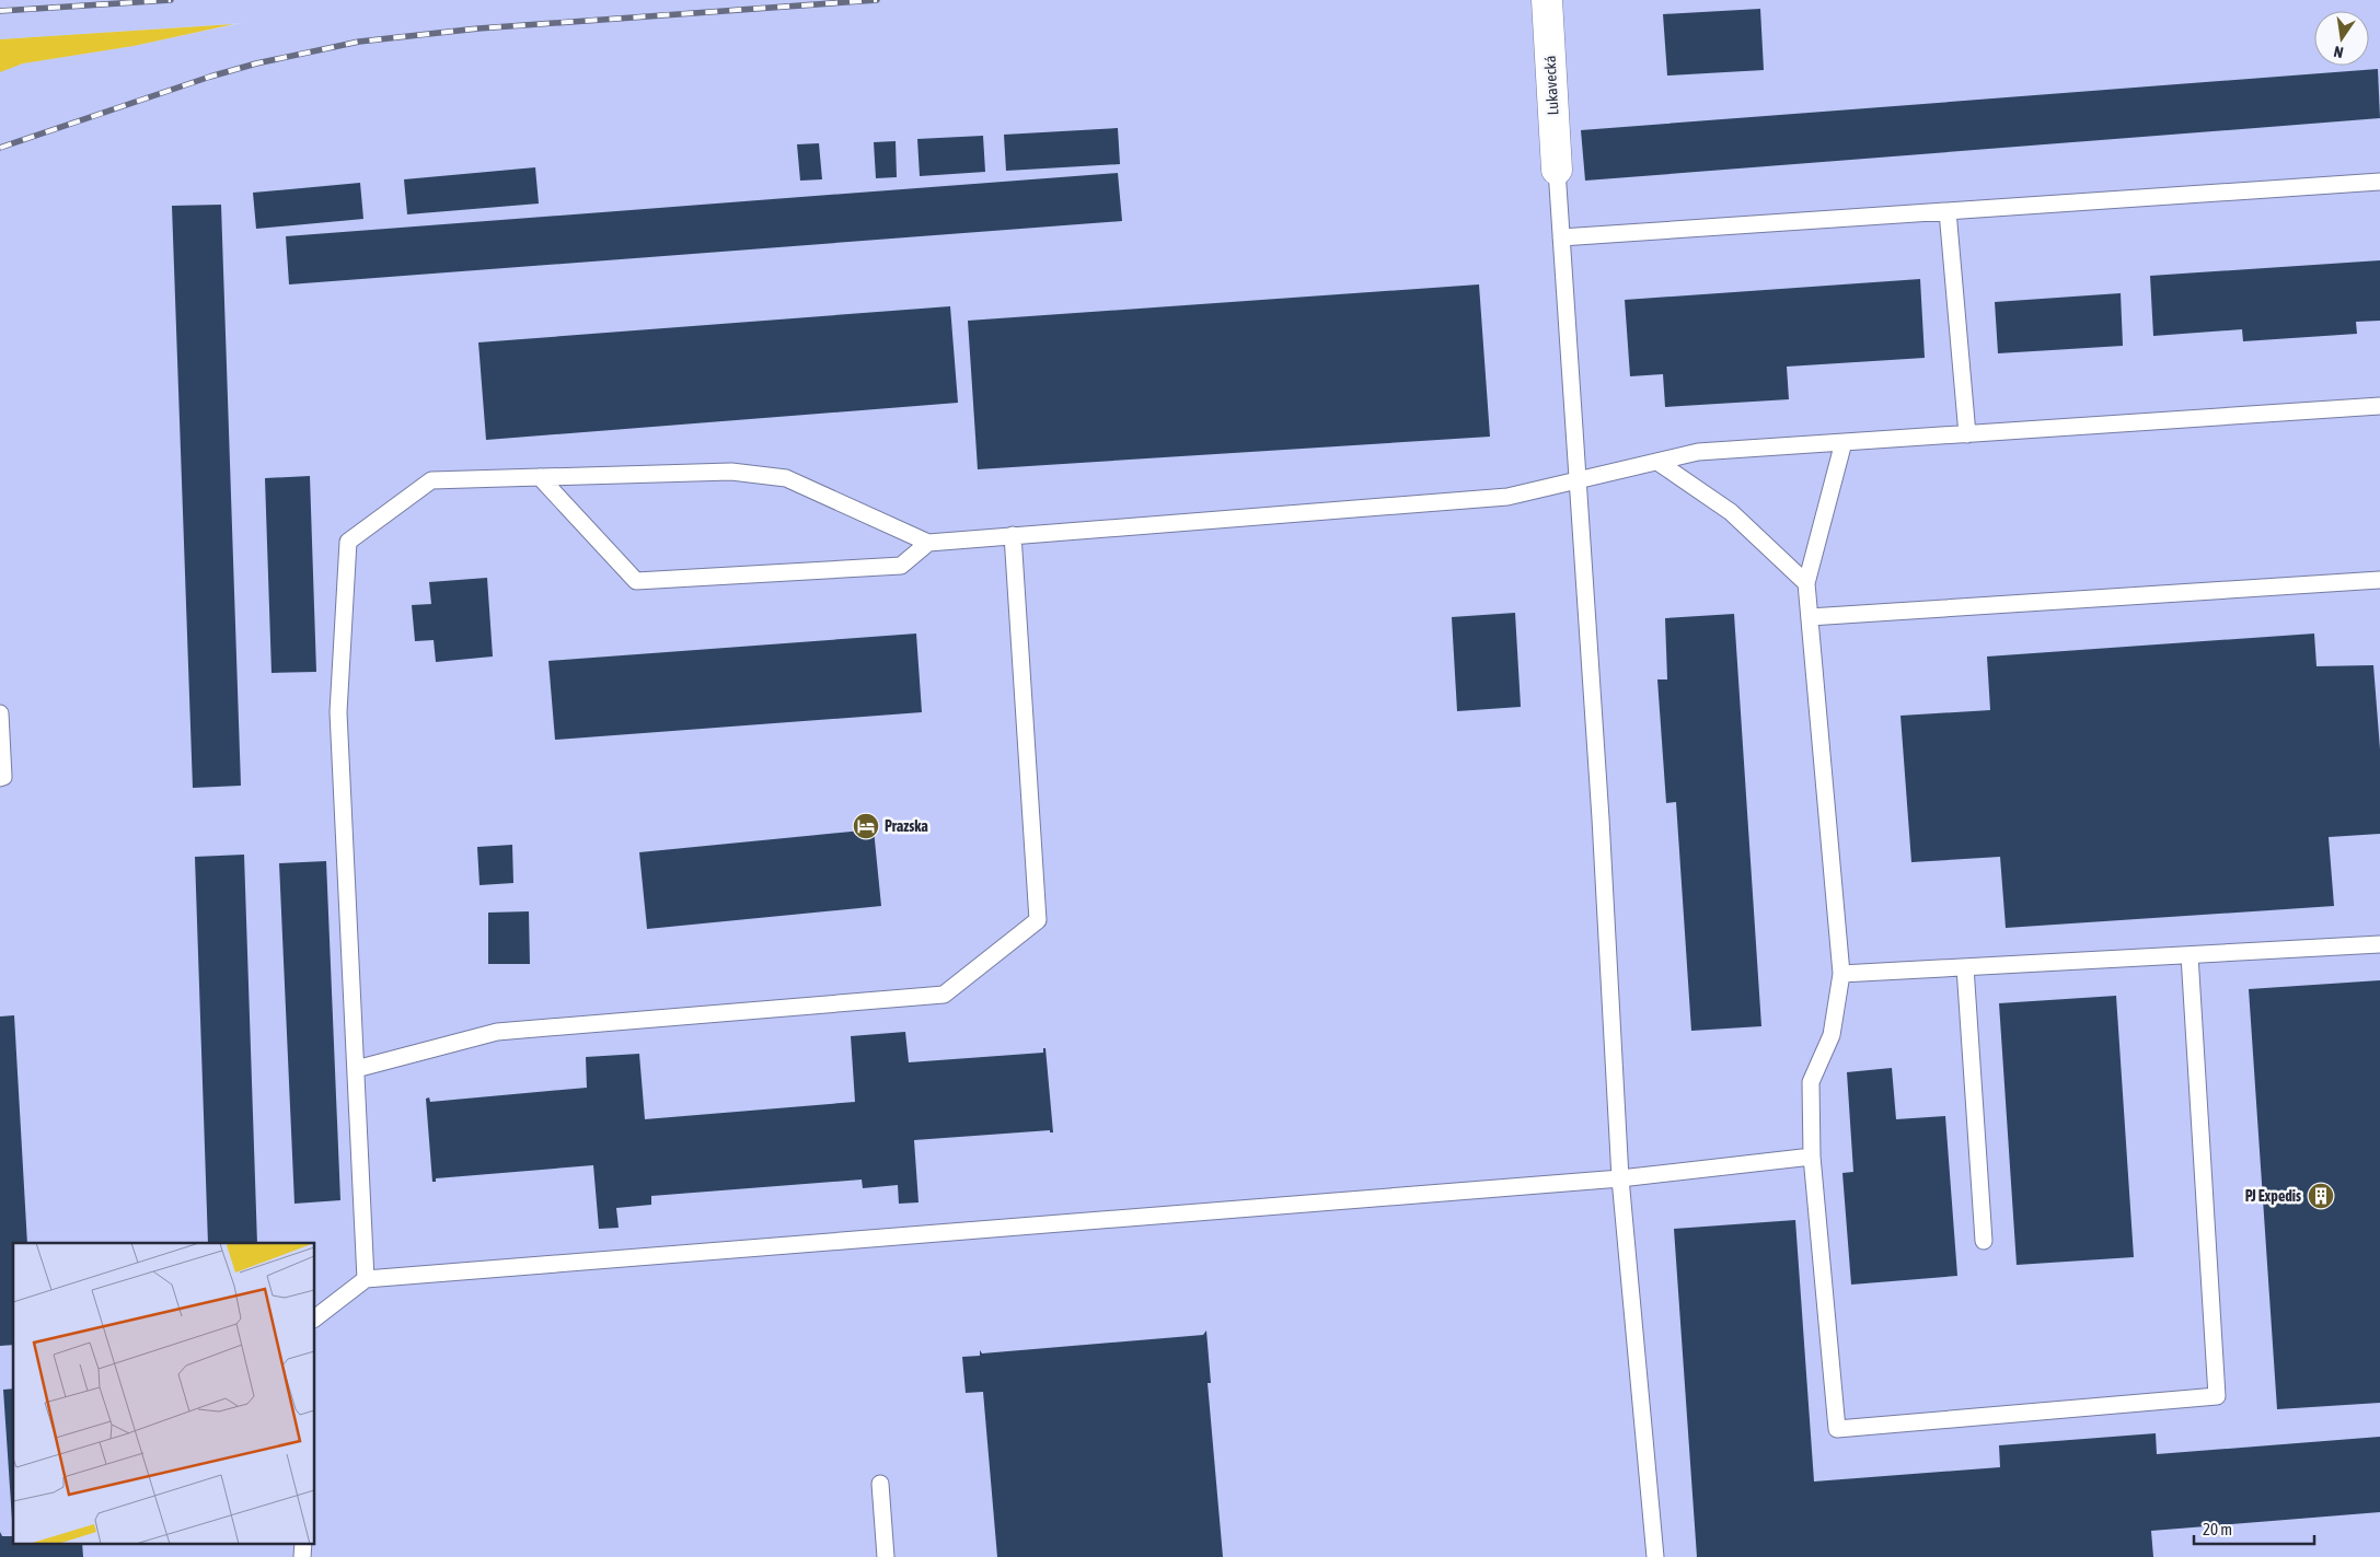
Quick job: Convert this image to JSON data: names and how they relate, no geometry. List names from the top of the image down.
{
  "streets": {
    "street": ["Lukavecká"]
  },
  "places": {
    "hotel": ["Prazska"],
    "building": ["PJ Expedis"]
  },
  "scale_bar": "20 m",
  "north": "bottom"
}
